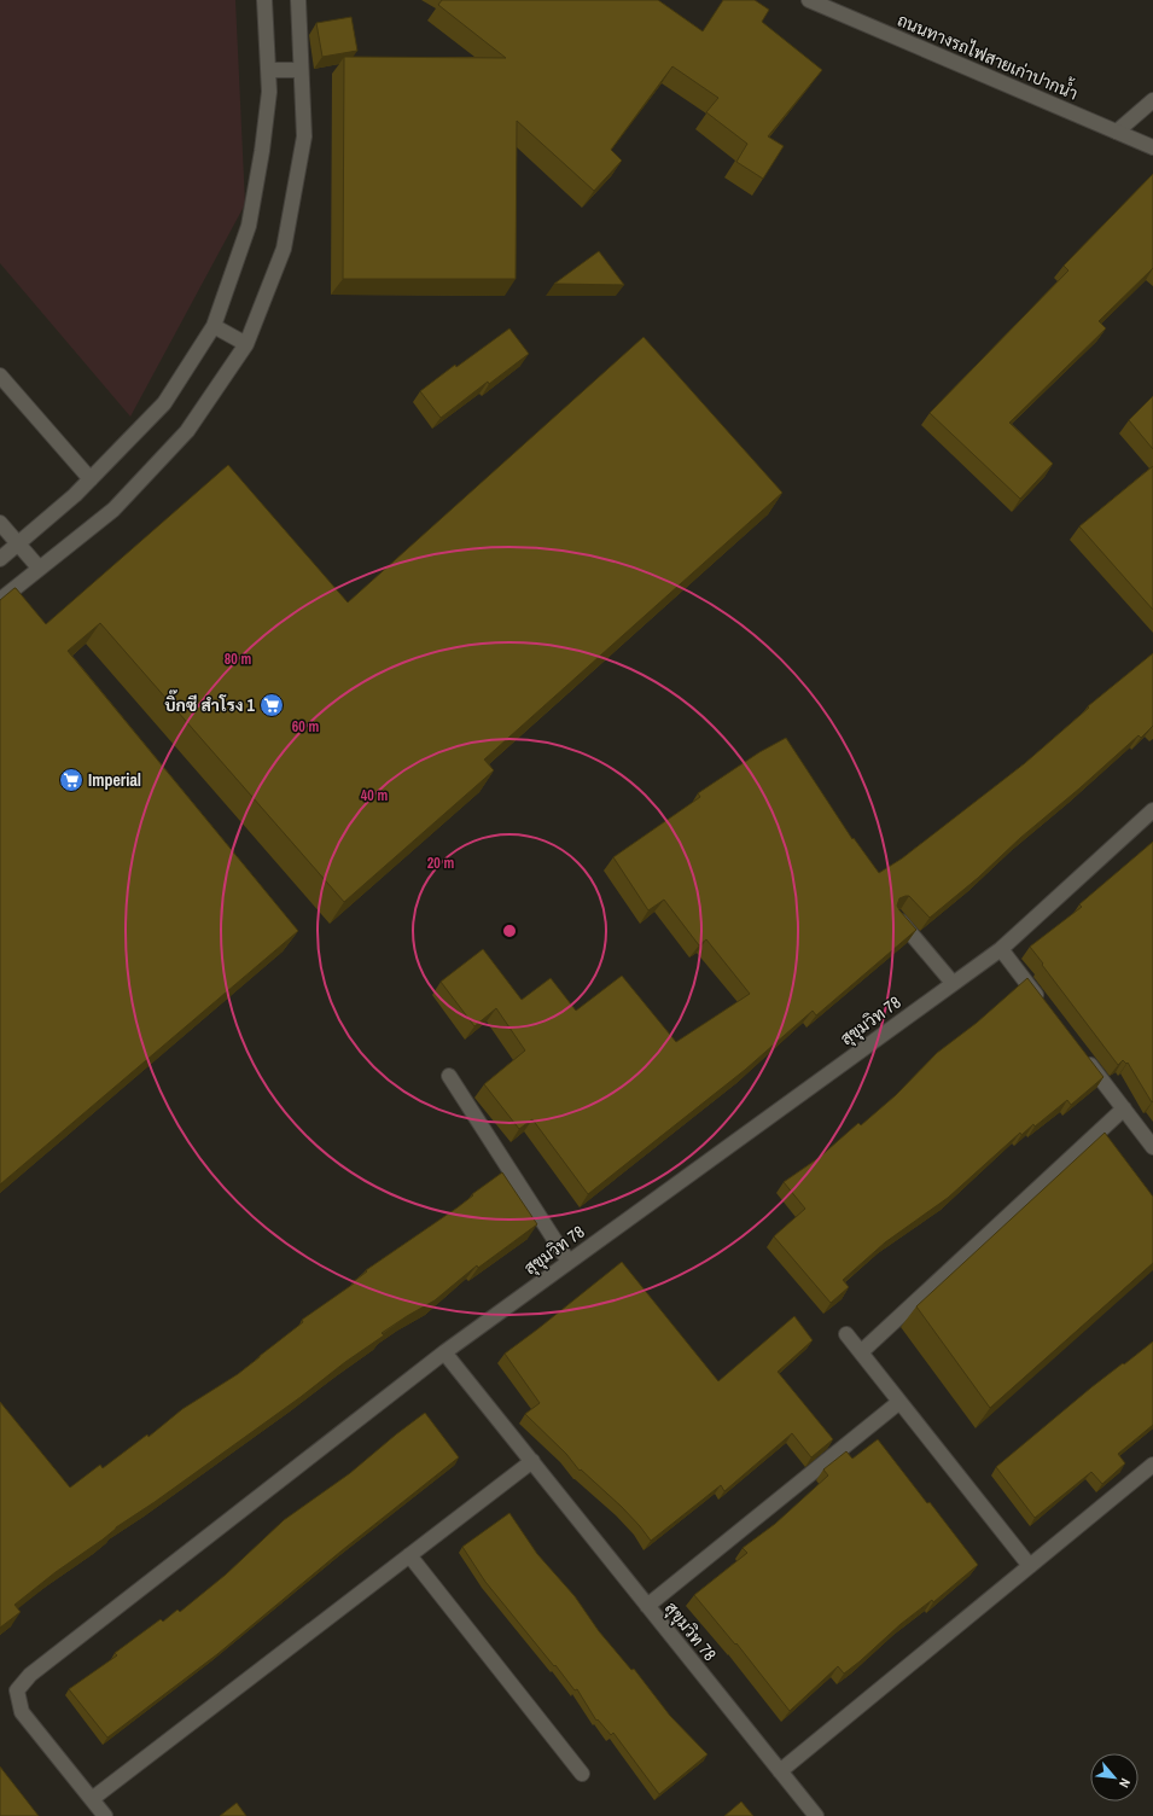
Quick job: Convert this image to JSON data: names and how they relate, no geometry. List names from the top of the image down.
{
  "streets": {
    "street": ["ถนนทางรถไฟสายเก่าปากน้ำ", "สุขุมวิท 78"]
  },
  "places": {
    "supermarket": ["บิ๊กซี สำโรง 1", "Imperial"]
  },
  "north": "bottom right",
  "rings": [
    "80 m",
    "60 m",
    "40 m",
    "20 m"
  ]
}
